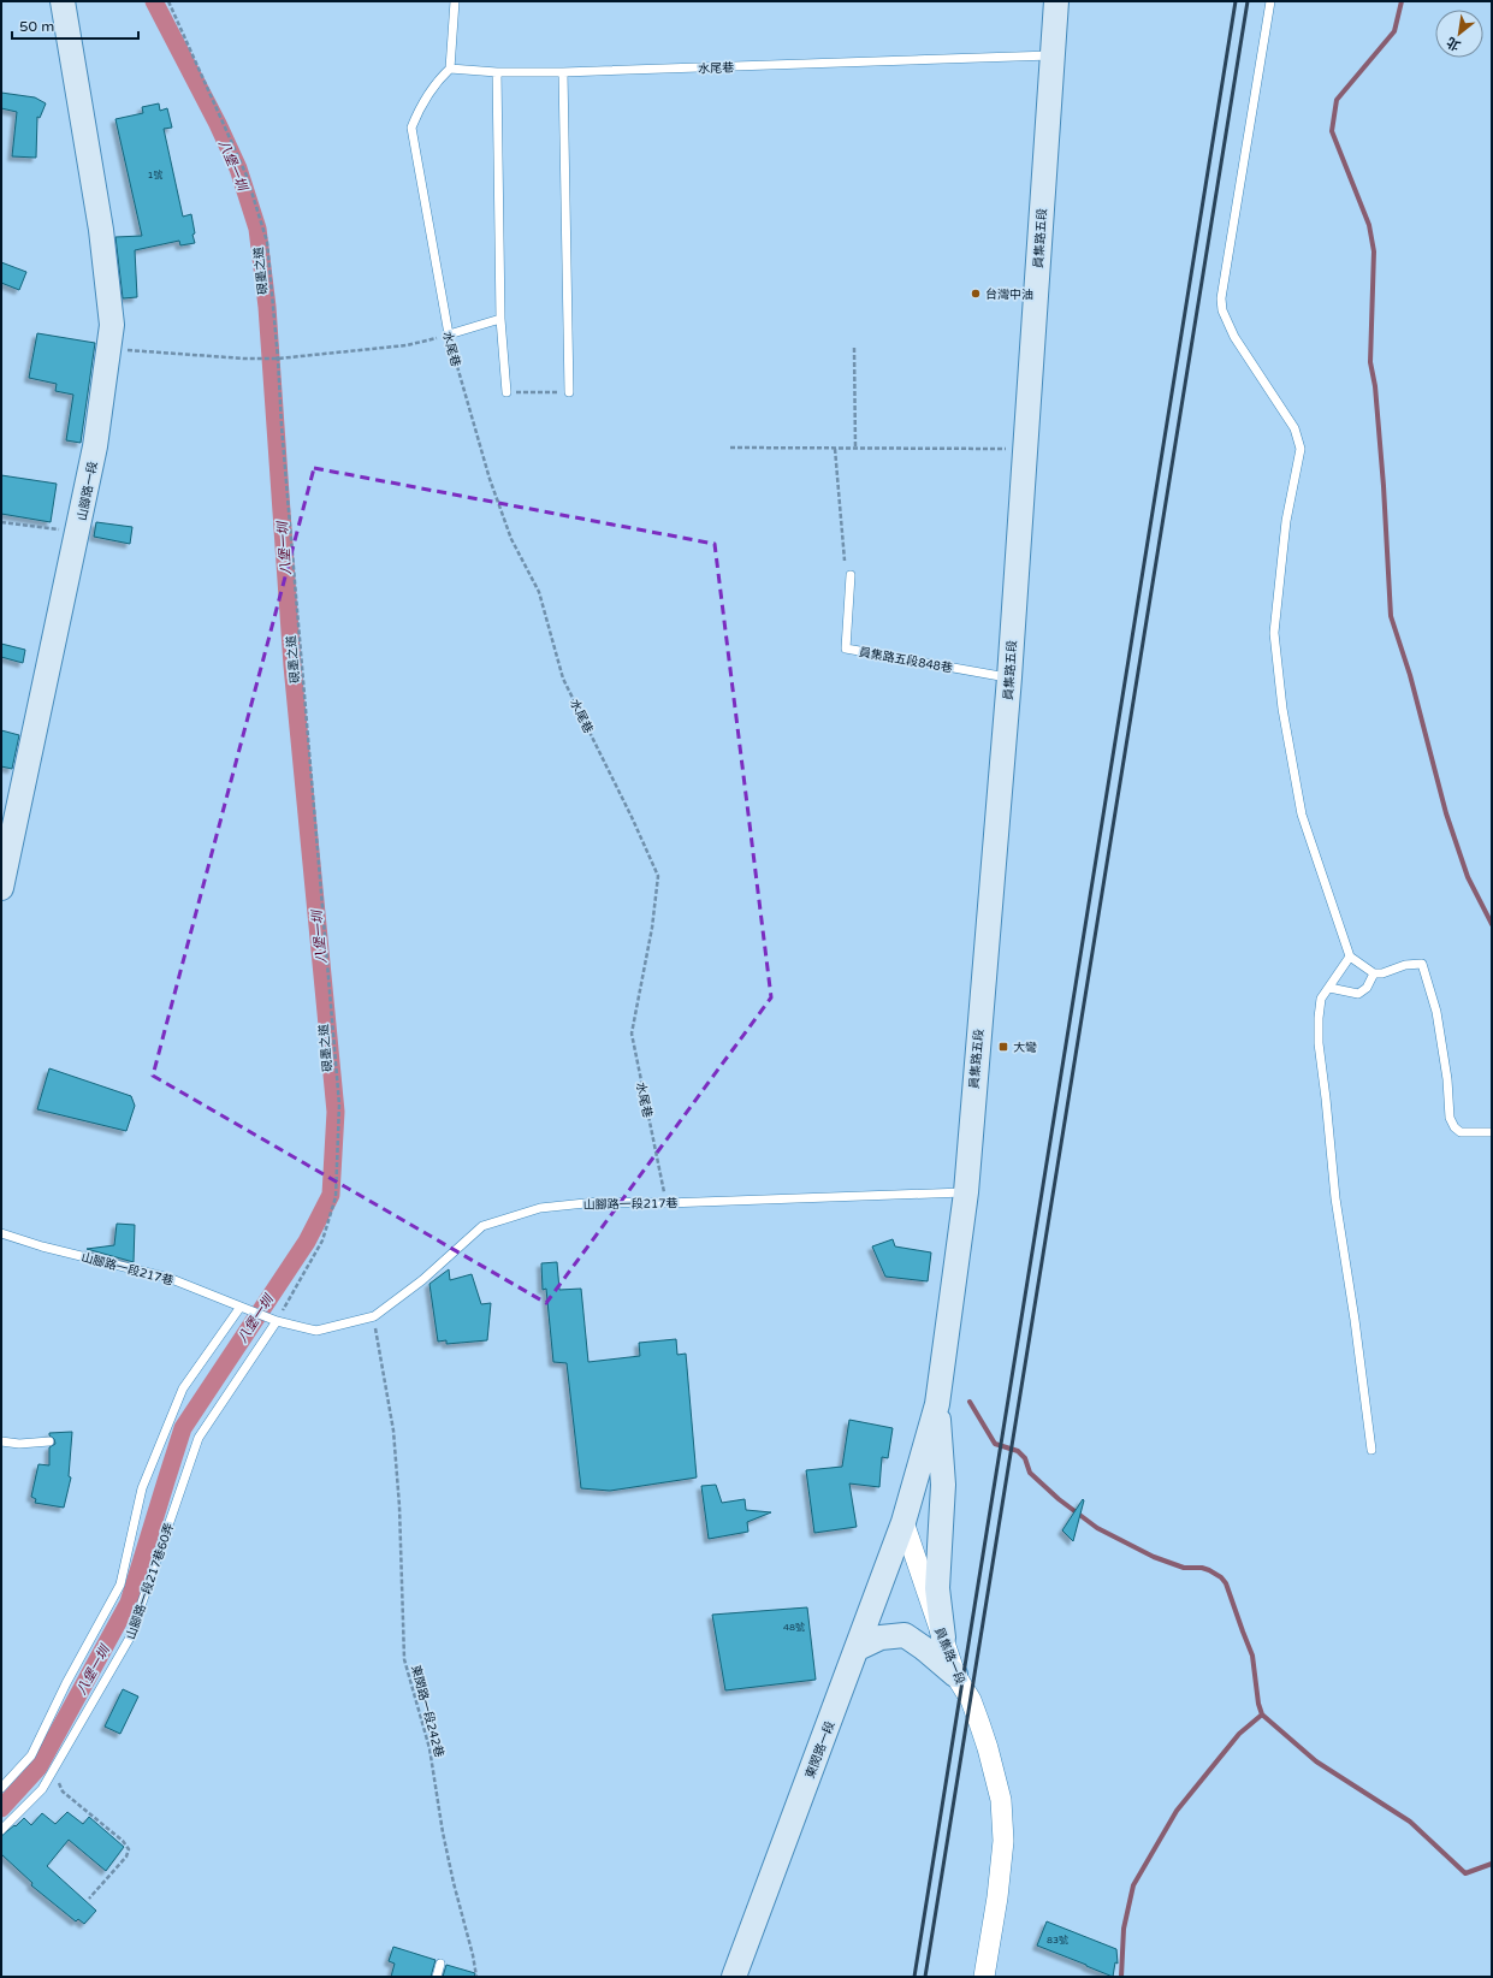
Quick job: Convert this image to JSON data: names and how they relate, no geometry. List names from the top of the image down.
{
  "streets": {
    "main road": ["員集路五段", "山腳路一段", "東閔路一段"],
    "street": ["員集路一段"],
    "lane": [
      "水尾巷",
      "員集路五段848巷",
      "山腳路一段217巷",
      "山腳路一段217巷60弄"
    ],
    "path": ["硯墨之道", "東閔路一段242巷"]
  },
  "crossings": [
    ["水尾巷", "員集路五段"],
    ["水尾巷", "山腳路一段217巷"],
    ["員集路五段", "員集路五段848巷"],
    ["員集路五段", "山腳路一段217巷"],
    ["硯墨之道", "山腳路一段217巷"],
    ["硯墨之道", "山腳路一段217巷60弄"],
    ["山腳路一段217巷", "山腳路一段217巷60弄"],
    ["山腳路一段217巷", "東閔路一段242巷"],
    ["員集路一段", "東閔路一段"]
  ],
  "water": ["八堡一圳"],
  "places": {
    "other": ["台灣中油"],
    "transit": ["大彎"]
  },
  "house_numbers": ["1號", "48號", "83號"],
  "scale_bar": "50 m",
  "north": "bottom left"
}
